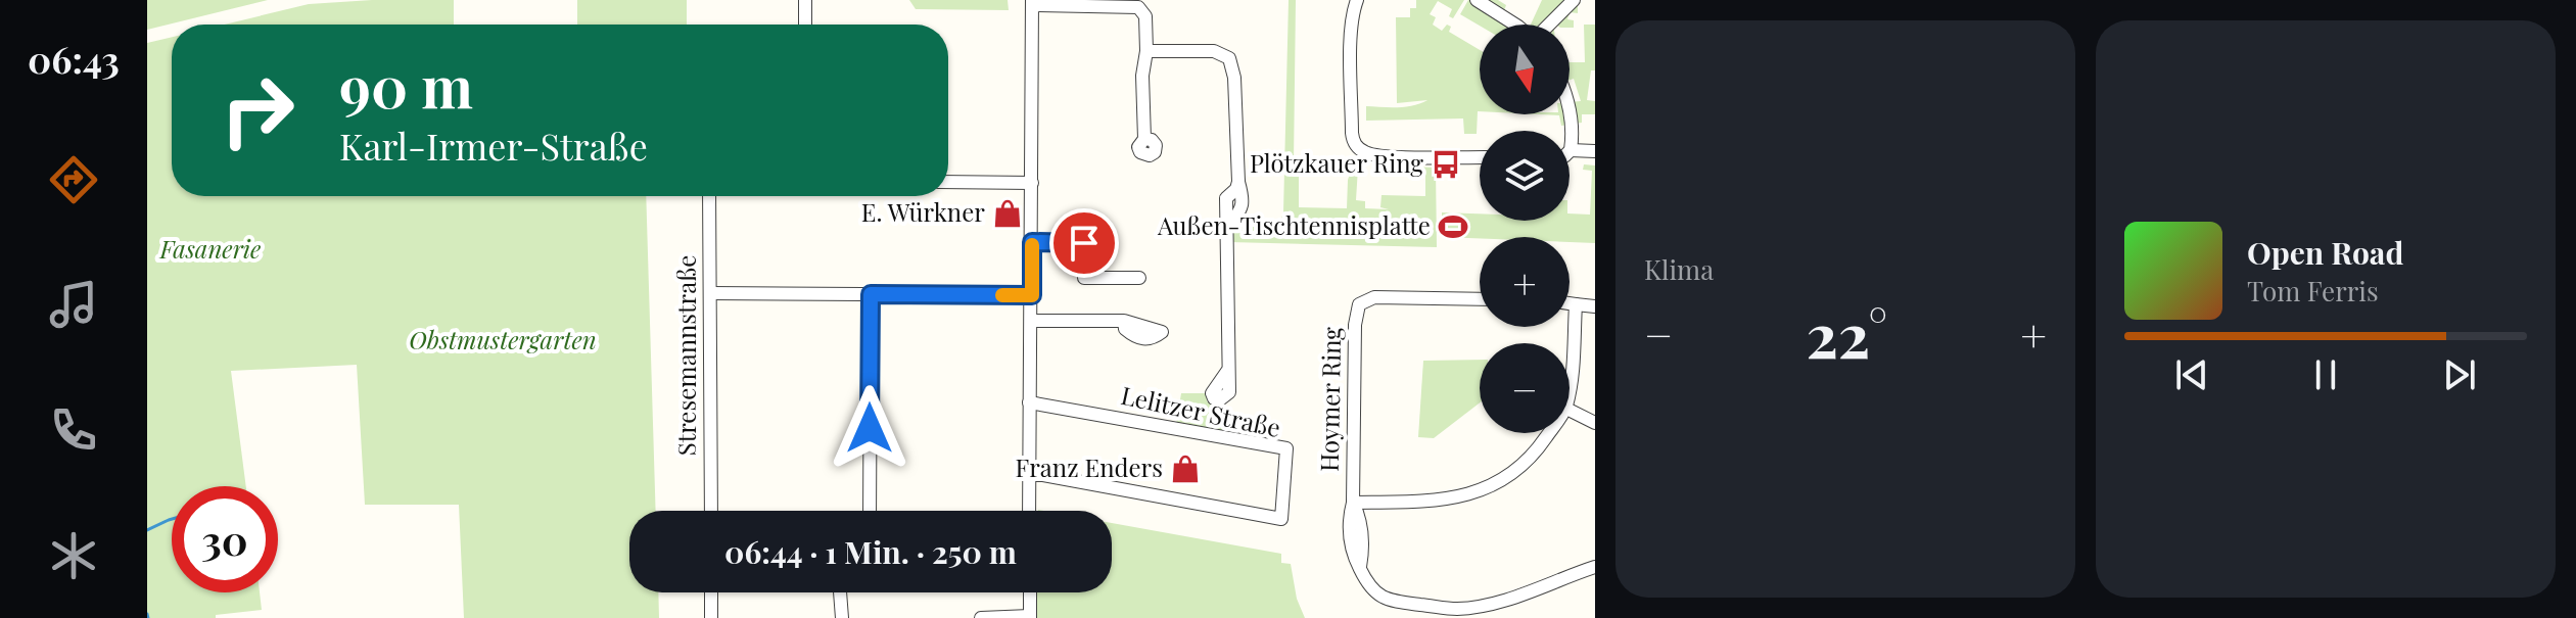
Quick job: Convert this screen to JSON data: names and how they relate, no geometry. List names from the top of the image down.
{
  "streets": {
    "street": ["Stresemannstraße", "Hoymer Ring", "Lelitzer Straße"]
  },
  "parks": ["Fasanerie", "Obstmustergarten"],
  "places": {
    "bus stop": ["Plötzkauer Ring"],
    "shop": ["E. Würkner", "Franz Enders"],
    "sports": ["Außen-Tischtennisplatte"]
  },
  "north": "bottom",
  "page": {
    "tabs": "06:43",
    "tile": "Klima",
    "map_buttons": ["+", "−"],
    "turn": ["90 m", "Karl-Irmer-Straße"],
    "song": ["Open Road", "Tom Ferris"],
    "heat": ["−", "22°", "+"],
    "limit": "30",
    "trip": "06:44 · 1 Min. · 250 m"
  }
}
